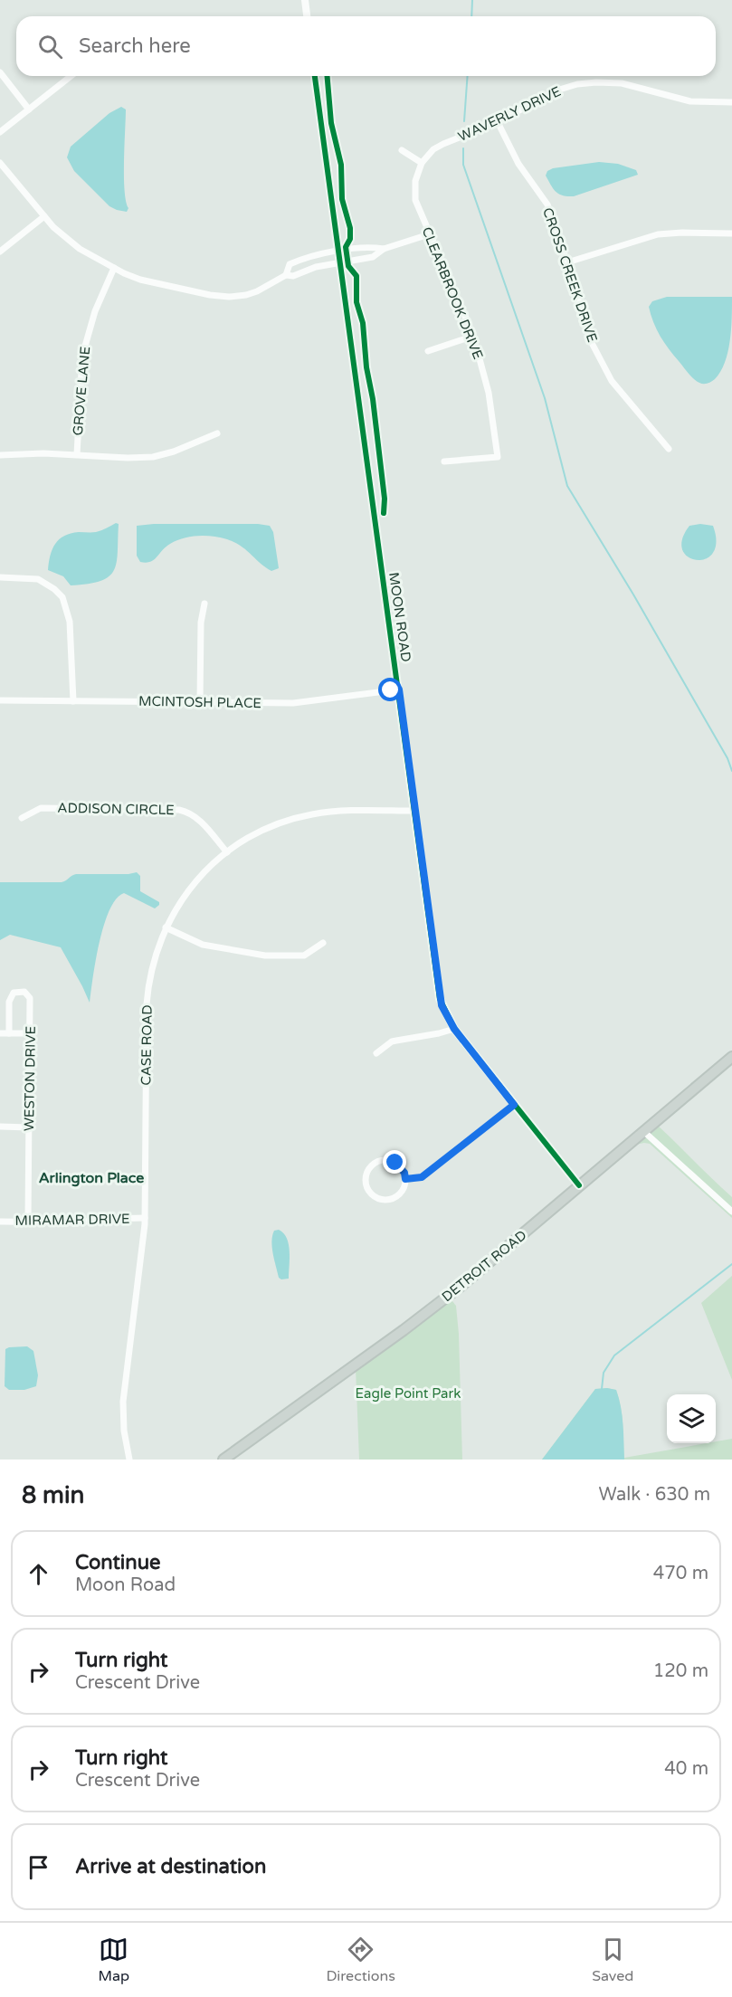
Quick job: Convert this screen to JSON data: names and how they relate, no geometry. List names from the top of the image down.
{
  "streets": {
    "main road": ["DETROIT ROAD"],
    "street": [
      "WAVERLY DRIVE",
      "CROSS CREEK DRIVE",
      "CLEARBROOK DRIVE",
      "GROVE LANE",
      "MOON ROAD",
      "MCINTOSH PLACE",
      "ADDISON CIRCLE",
      "CASE ROAD",
      "WESTON DRIVE",
      "MIRAMAR DRIVE"
    ]
  },
  "crossings": [
    ["WAVERLY DRIVE", "CROSS CREEK DRIVE"],
    ["WAVERLY DRIVE", "CLEARBROOK DRIVE"],
    ["MOON ROAD", "MCINTOSH PLACE"],
    ["MOON ROAD", "CASE ROAD"],
    ["MOON ROAD", "DETROIT ROAD"],
    ["ADDISON CIRCLE", "CASE ROAD"],
    ["CASE ROAD", "MIRAMAR DRIVE"],
    ["WESTON DRIVE", "MIRAMAR DRIVE"]
  ],
  "districts": ["Arlington Place"],
  "parks": ["Eagle Point Park"],
  "page": {
    "search": "Search here",
    "heading": ["8 min", "Walk · 630 m"],
    "list": [
      ["Continue", "Moon Road", "470 m"],
      ["Turn right", "Crescent Drive", "120 m"],
      ["Turn right", "Crescent Drive", "40 m"],
      "Arrive at destination"
    ],
    "nav": ["Map", "Directions", "Saved"]
  }
}
